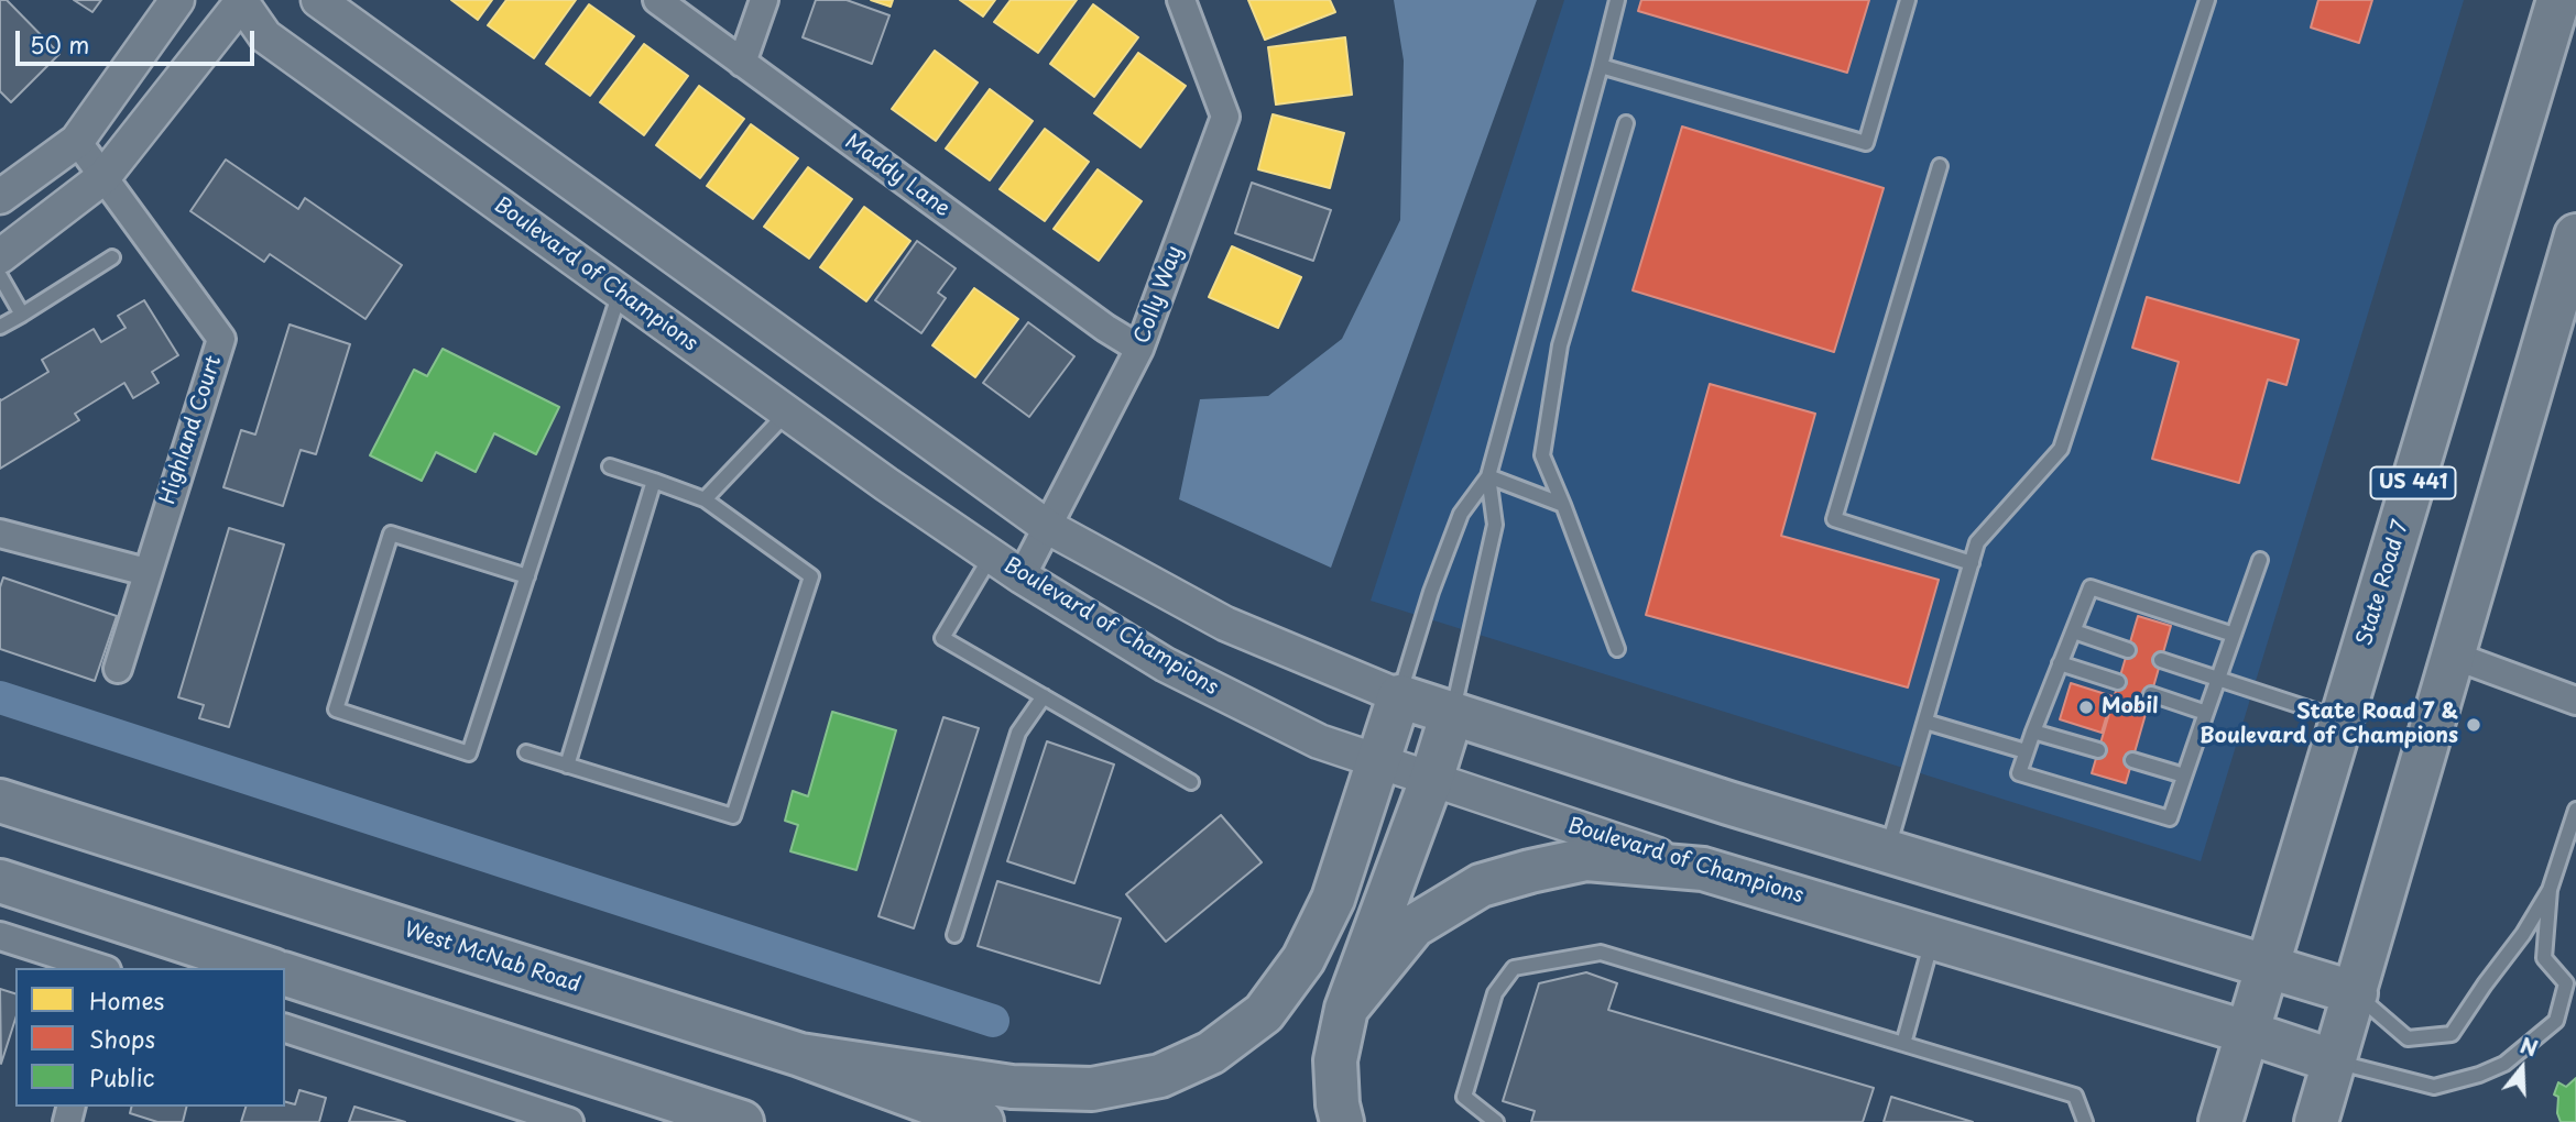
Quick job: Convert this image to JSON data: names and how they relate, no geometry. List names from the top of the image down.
{
  "streets": {
    "main road": [
      "Boulevard of Champions",
      "US 441",
      "State Road 7",
      "West McNab Road"
    ],
    "street": ["Maddy Lane", "Colly Way", "Highland Court"]
  },
  "crossings": [
    ["Maddy Lane", "Colly Way"],
    ["Boulevard of Champions", "Colly Way"],
    ["Boulevard of Champions", "Highland Court"],
    ["Boulevard of Champions", "State Road 7"]
  ],
  "places": ["Mobil", "State Road 7 & Boulevard of Champions"],
  "legend": ["Homes", "Shops", "Public"],
  "scale_bar": "50 m",
  "north": "top"
}
